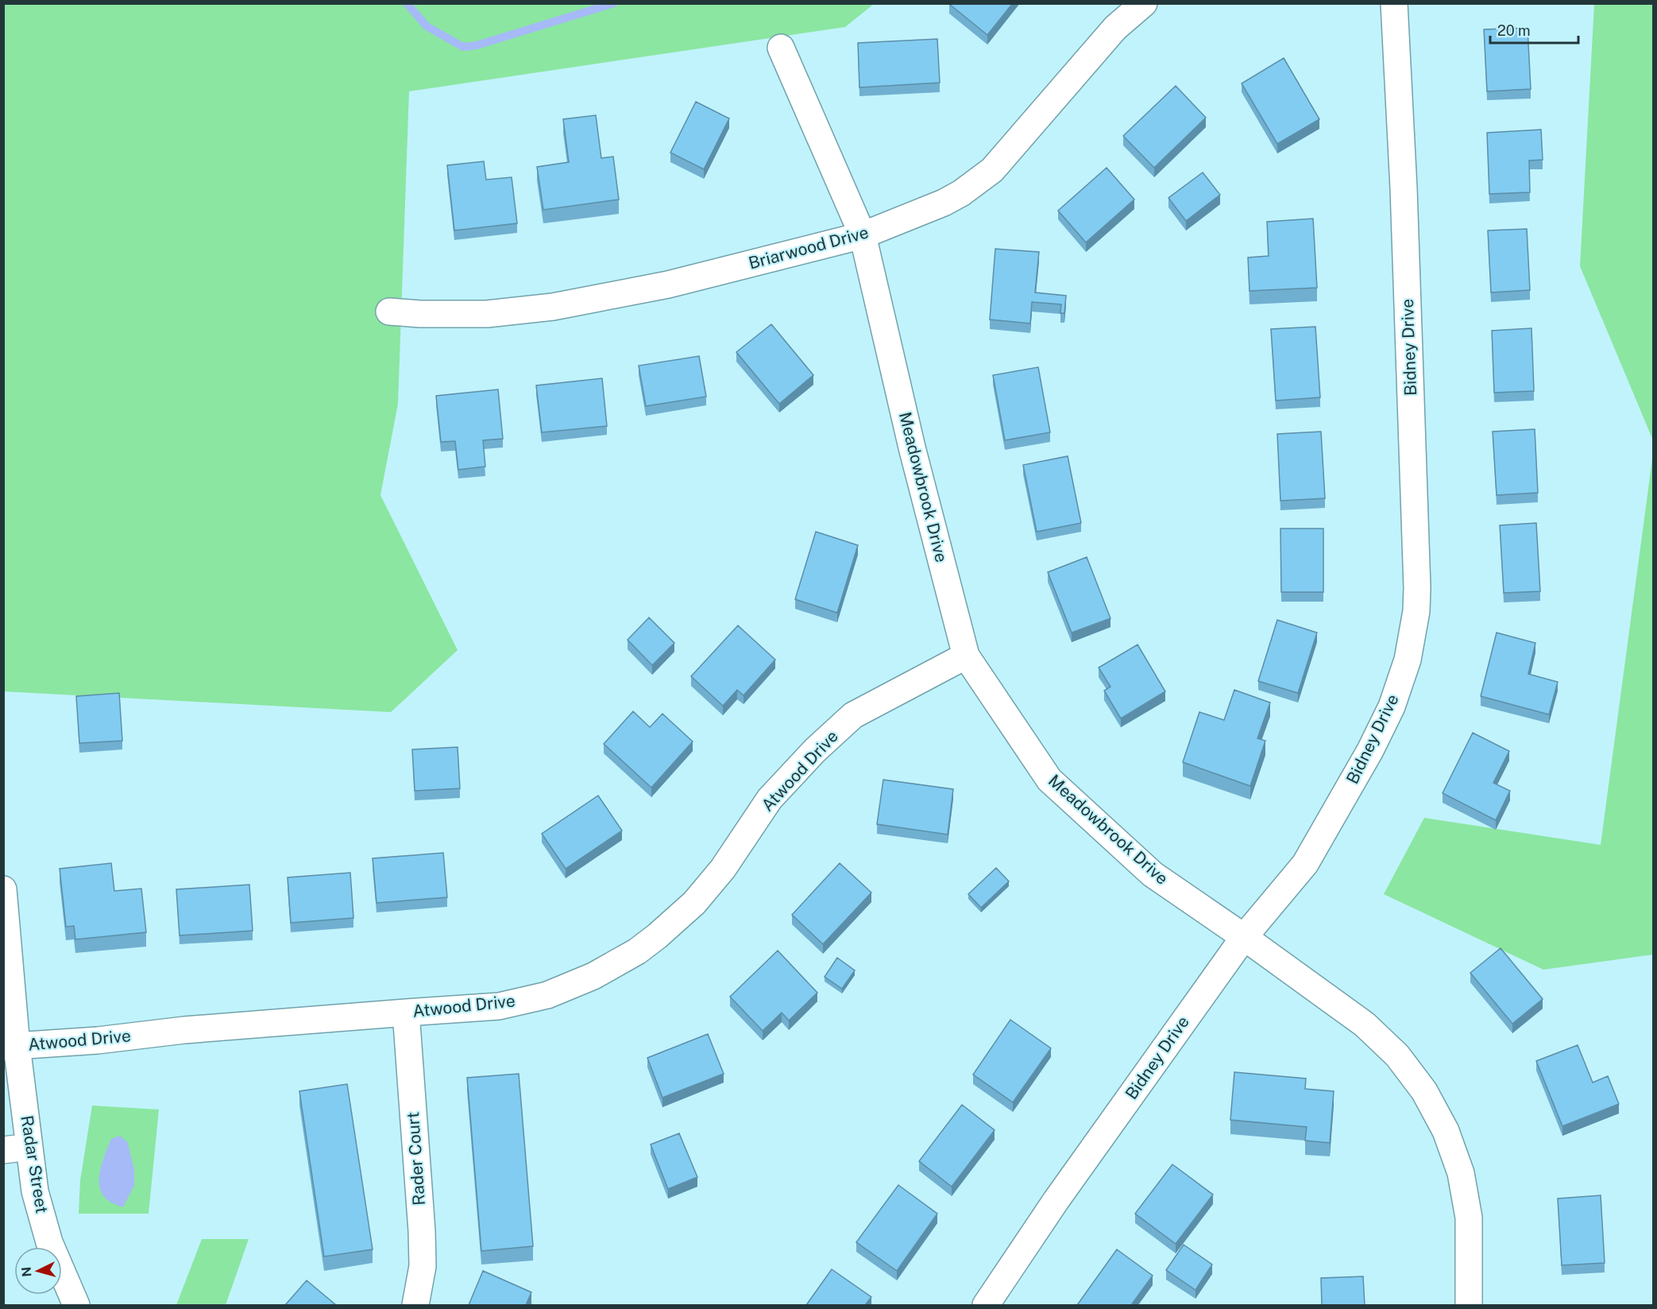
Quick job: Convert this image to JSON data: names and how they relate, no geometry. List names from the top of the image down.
{
  "streets": {
    "street": [
      "Briarwood Drive",
      "Bidney Drive",
      "Meadowbrook Drive",
      "Atwood Drive",
      "Rader Court",
      "Radar Street"
    ]
  },
  "crossings": [
    ["Briarwood Drive", "Meadowbrook Drive"],
    ["Bidney Drive", "Meadowbrook Drive"],
    ["Meadowbrook Drive", "Atwood Drive"],
    ["Atwood Drive", "Rader Court"],
    ["Atwood Drive", "Radar Street"]
  ],
  "scale_bar": "20 m",
  "north": "left"
}
